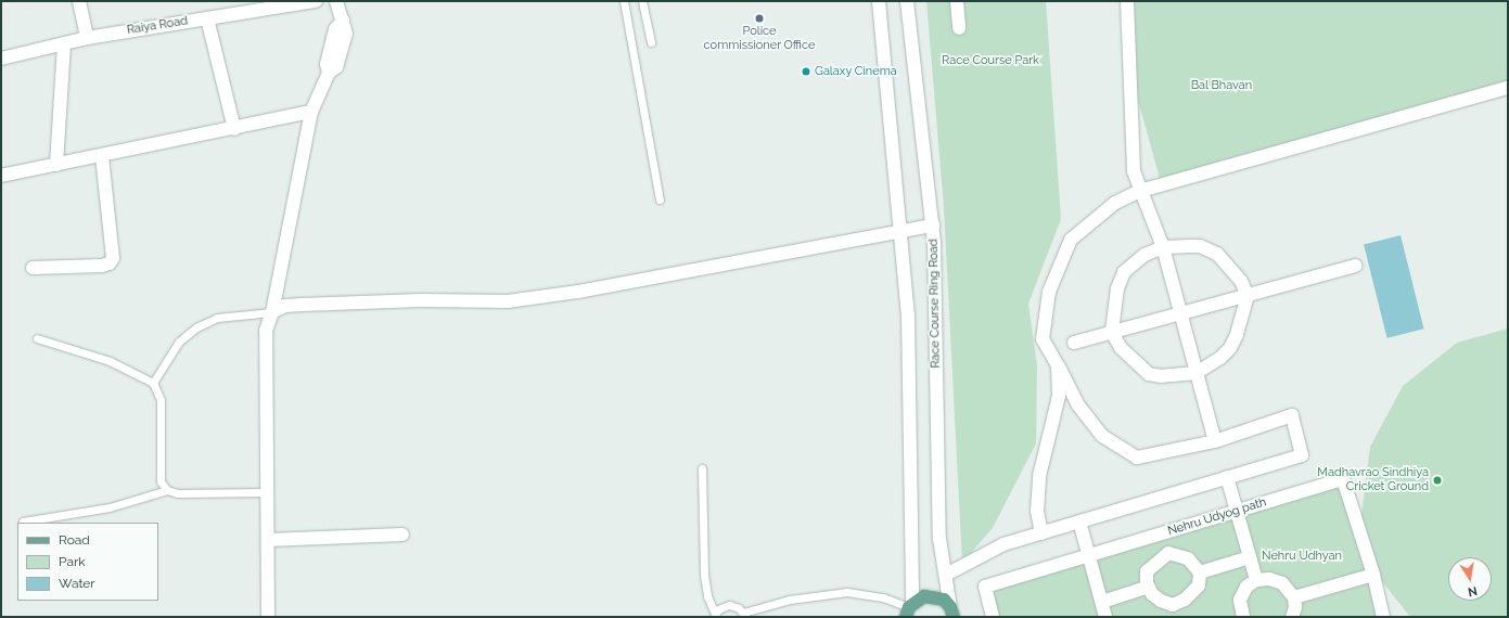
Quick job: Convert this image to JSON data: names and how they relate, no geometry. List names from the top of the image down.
{
  "streets": {
    "street": ["Raiya Road", "Race Course Ring Road", "Nehru Udyog path"]
  },
  "parks": ["Race Course Park", "Bal Bhavan", "Nehru Udhyan"],
  "places": ["Police commissioner Office", "Galaxy Cinema", "Madhavrao Sindhiya Cricket Ground"],
  "legend": ["Road", "Park", "Water"],
  "north": "bottom"
}
